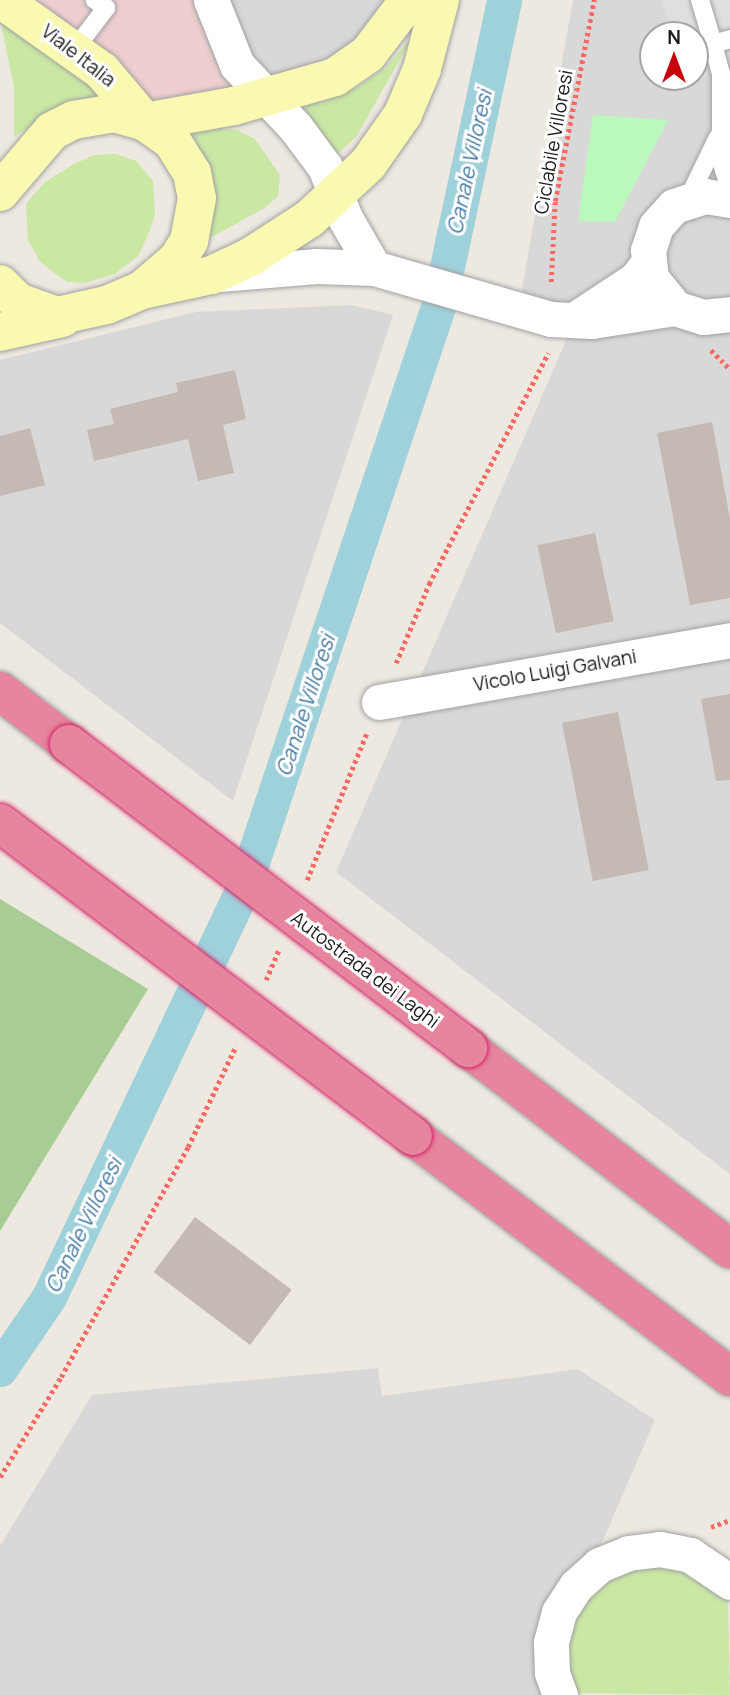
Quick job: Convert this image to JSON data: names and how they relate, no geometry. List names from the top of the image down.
{
  "streets": {
    "highway": ["Autostrada dei Laghi"],
    "street": ["Viale Italia", "Vicolo Luigi Galvani"],
    "path": ["Ciclabile Villoresi"]
  },
  "water": ["Canale Villoresi"],
  "north": "top"
}
